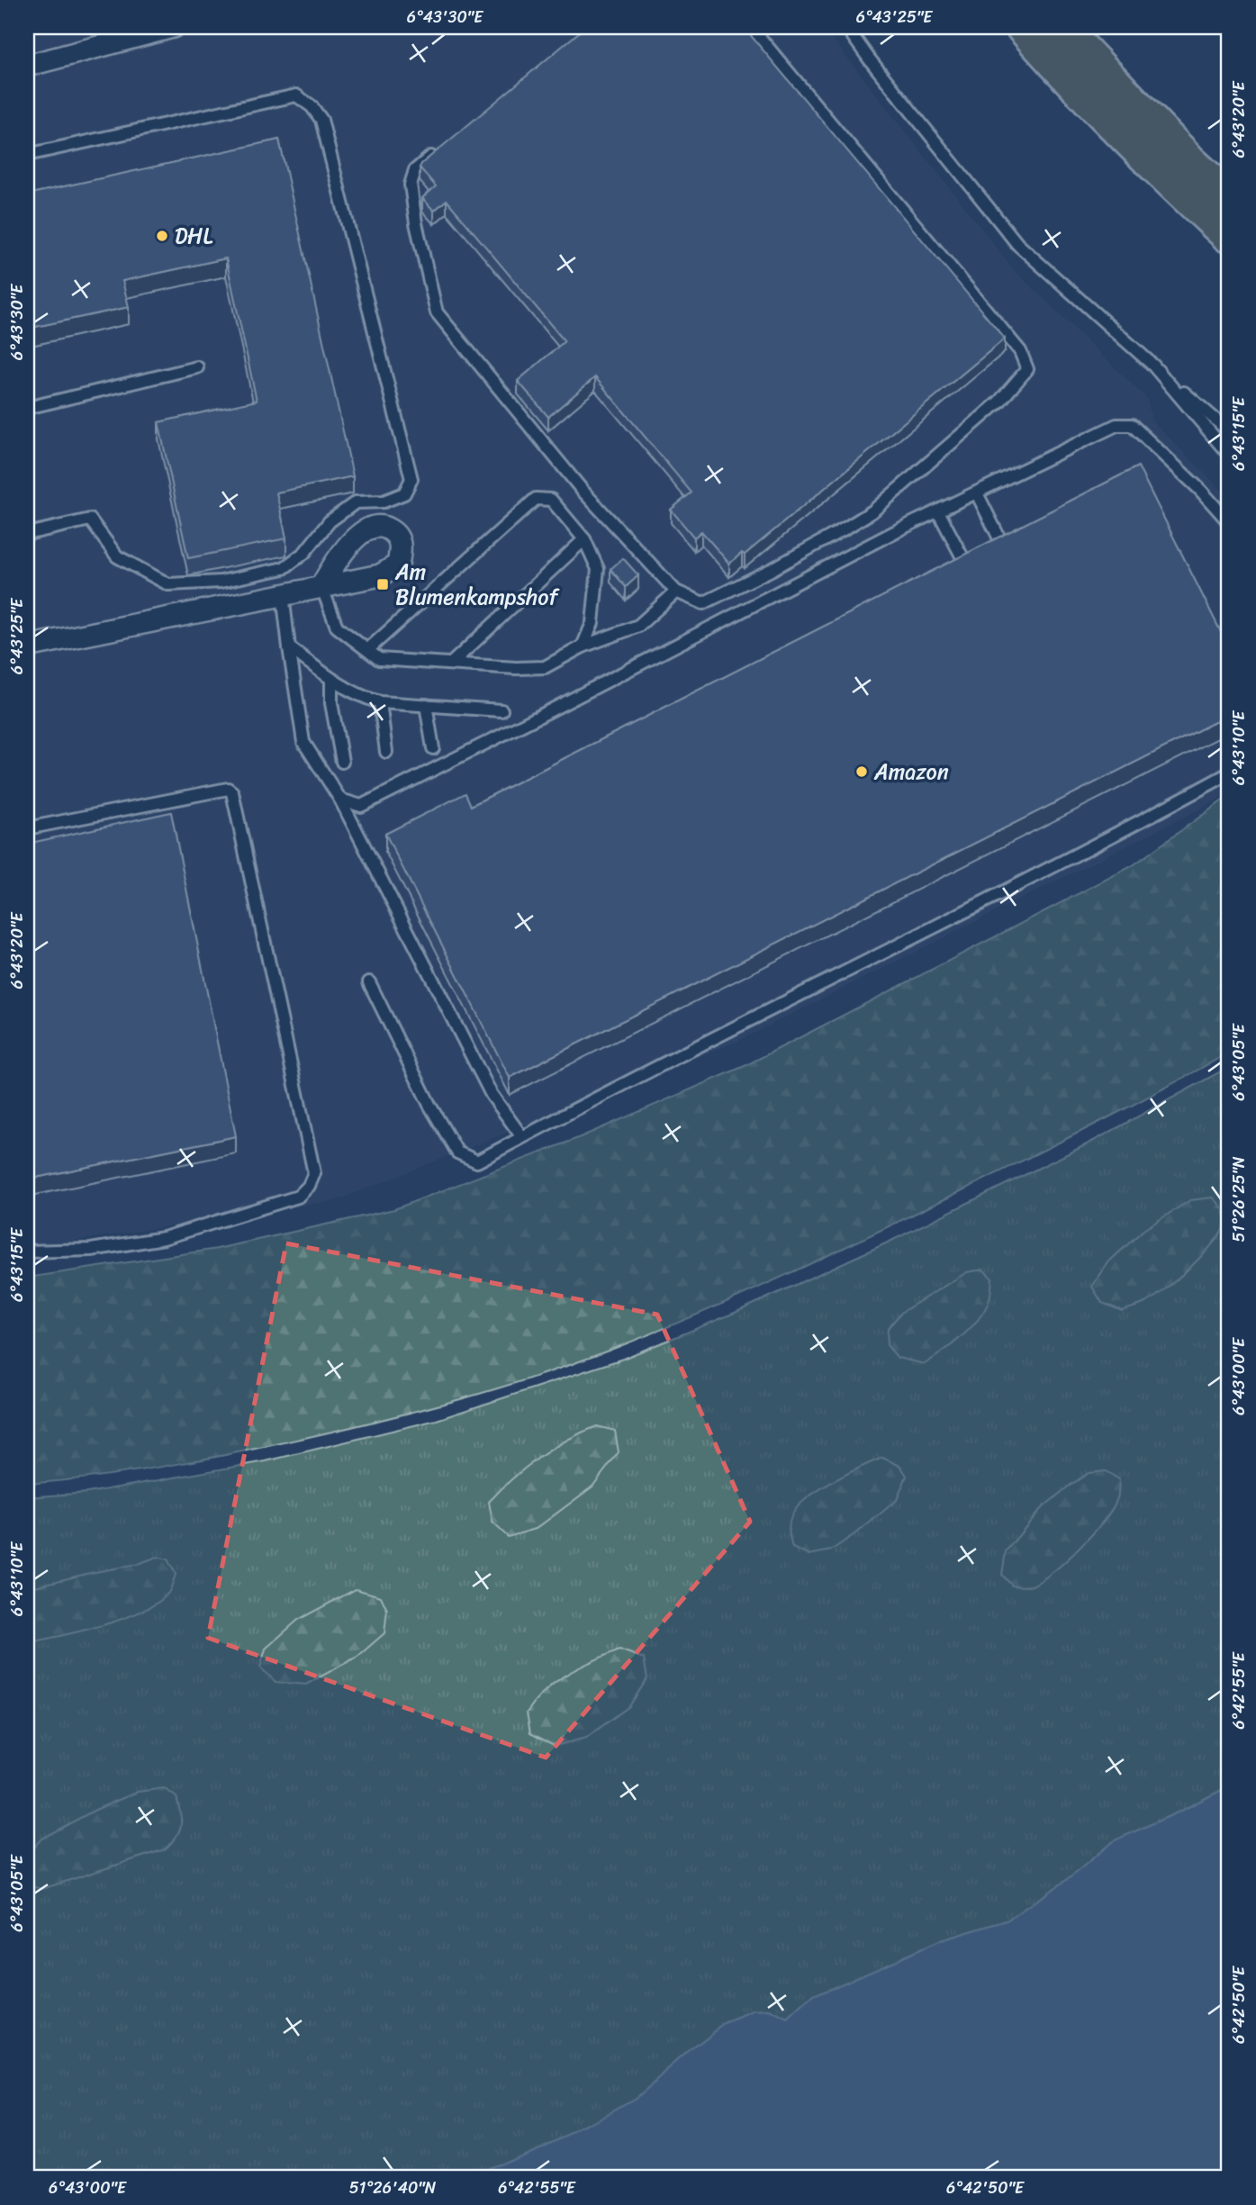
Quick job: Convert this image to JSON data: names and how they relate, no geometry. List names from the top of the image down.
{
  "places": {
    "other": ["DHL", "Amazon"],
    "transit": ["Am Blumenkampshof"]
  },
  "coordinates": [
    "6°43'30\"E",
    "6°43'25\"E",
    "6°43'20\"E",
    "6°43'15\"E",
    "6°43'10\"E",
    "6°43'05\"E",
    "51°26'25\"N",
    "6°43'00\"E",
    "6°42'55\"E",
    "6°42'50\"E",
    "51°26'40\"N"
  ]
}
